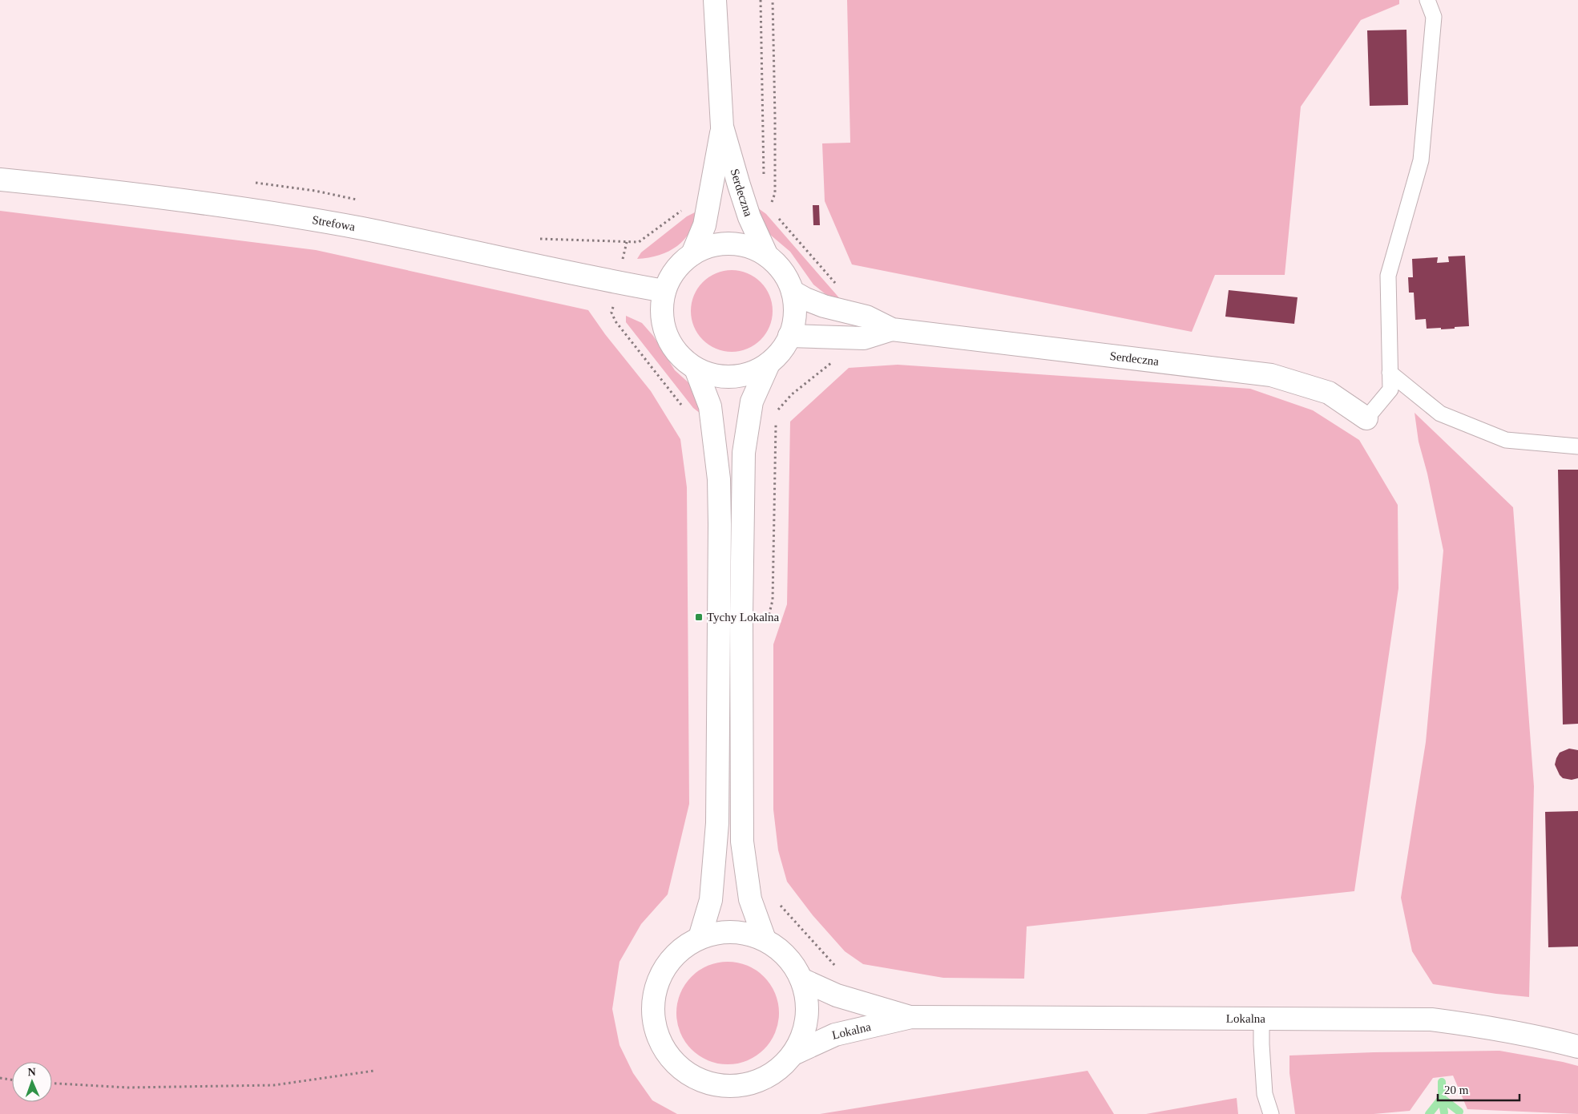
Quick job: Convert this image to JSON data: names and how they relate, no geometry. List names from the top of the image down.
{
  "streets": {
    "street": ["Serdeczna", "Strefowa", "Lokalna"]
  },
  "crossings": [
    ["Serdeczna", "Strefowa"]
  ],
  "places": {
    "transit": ["Tychy Lokalna"]
  },
  "scale_bar": "20 m",
  "north": "top"
}
